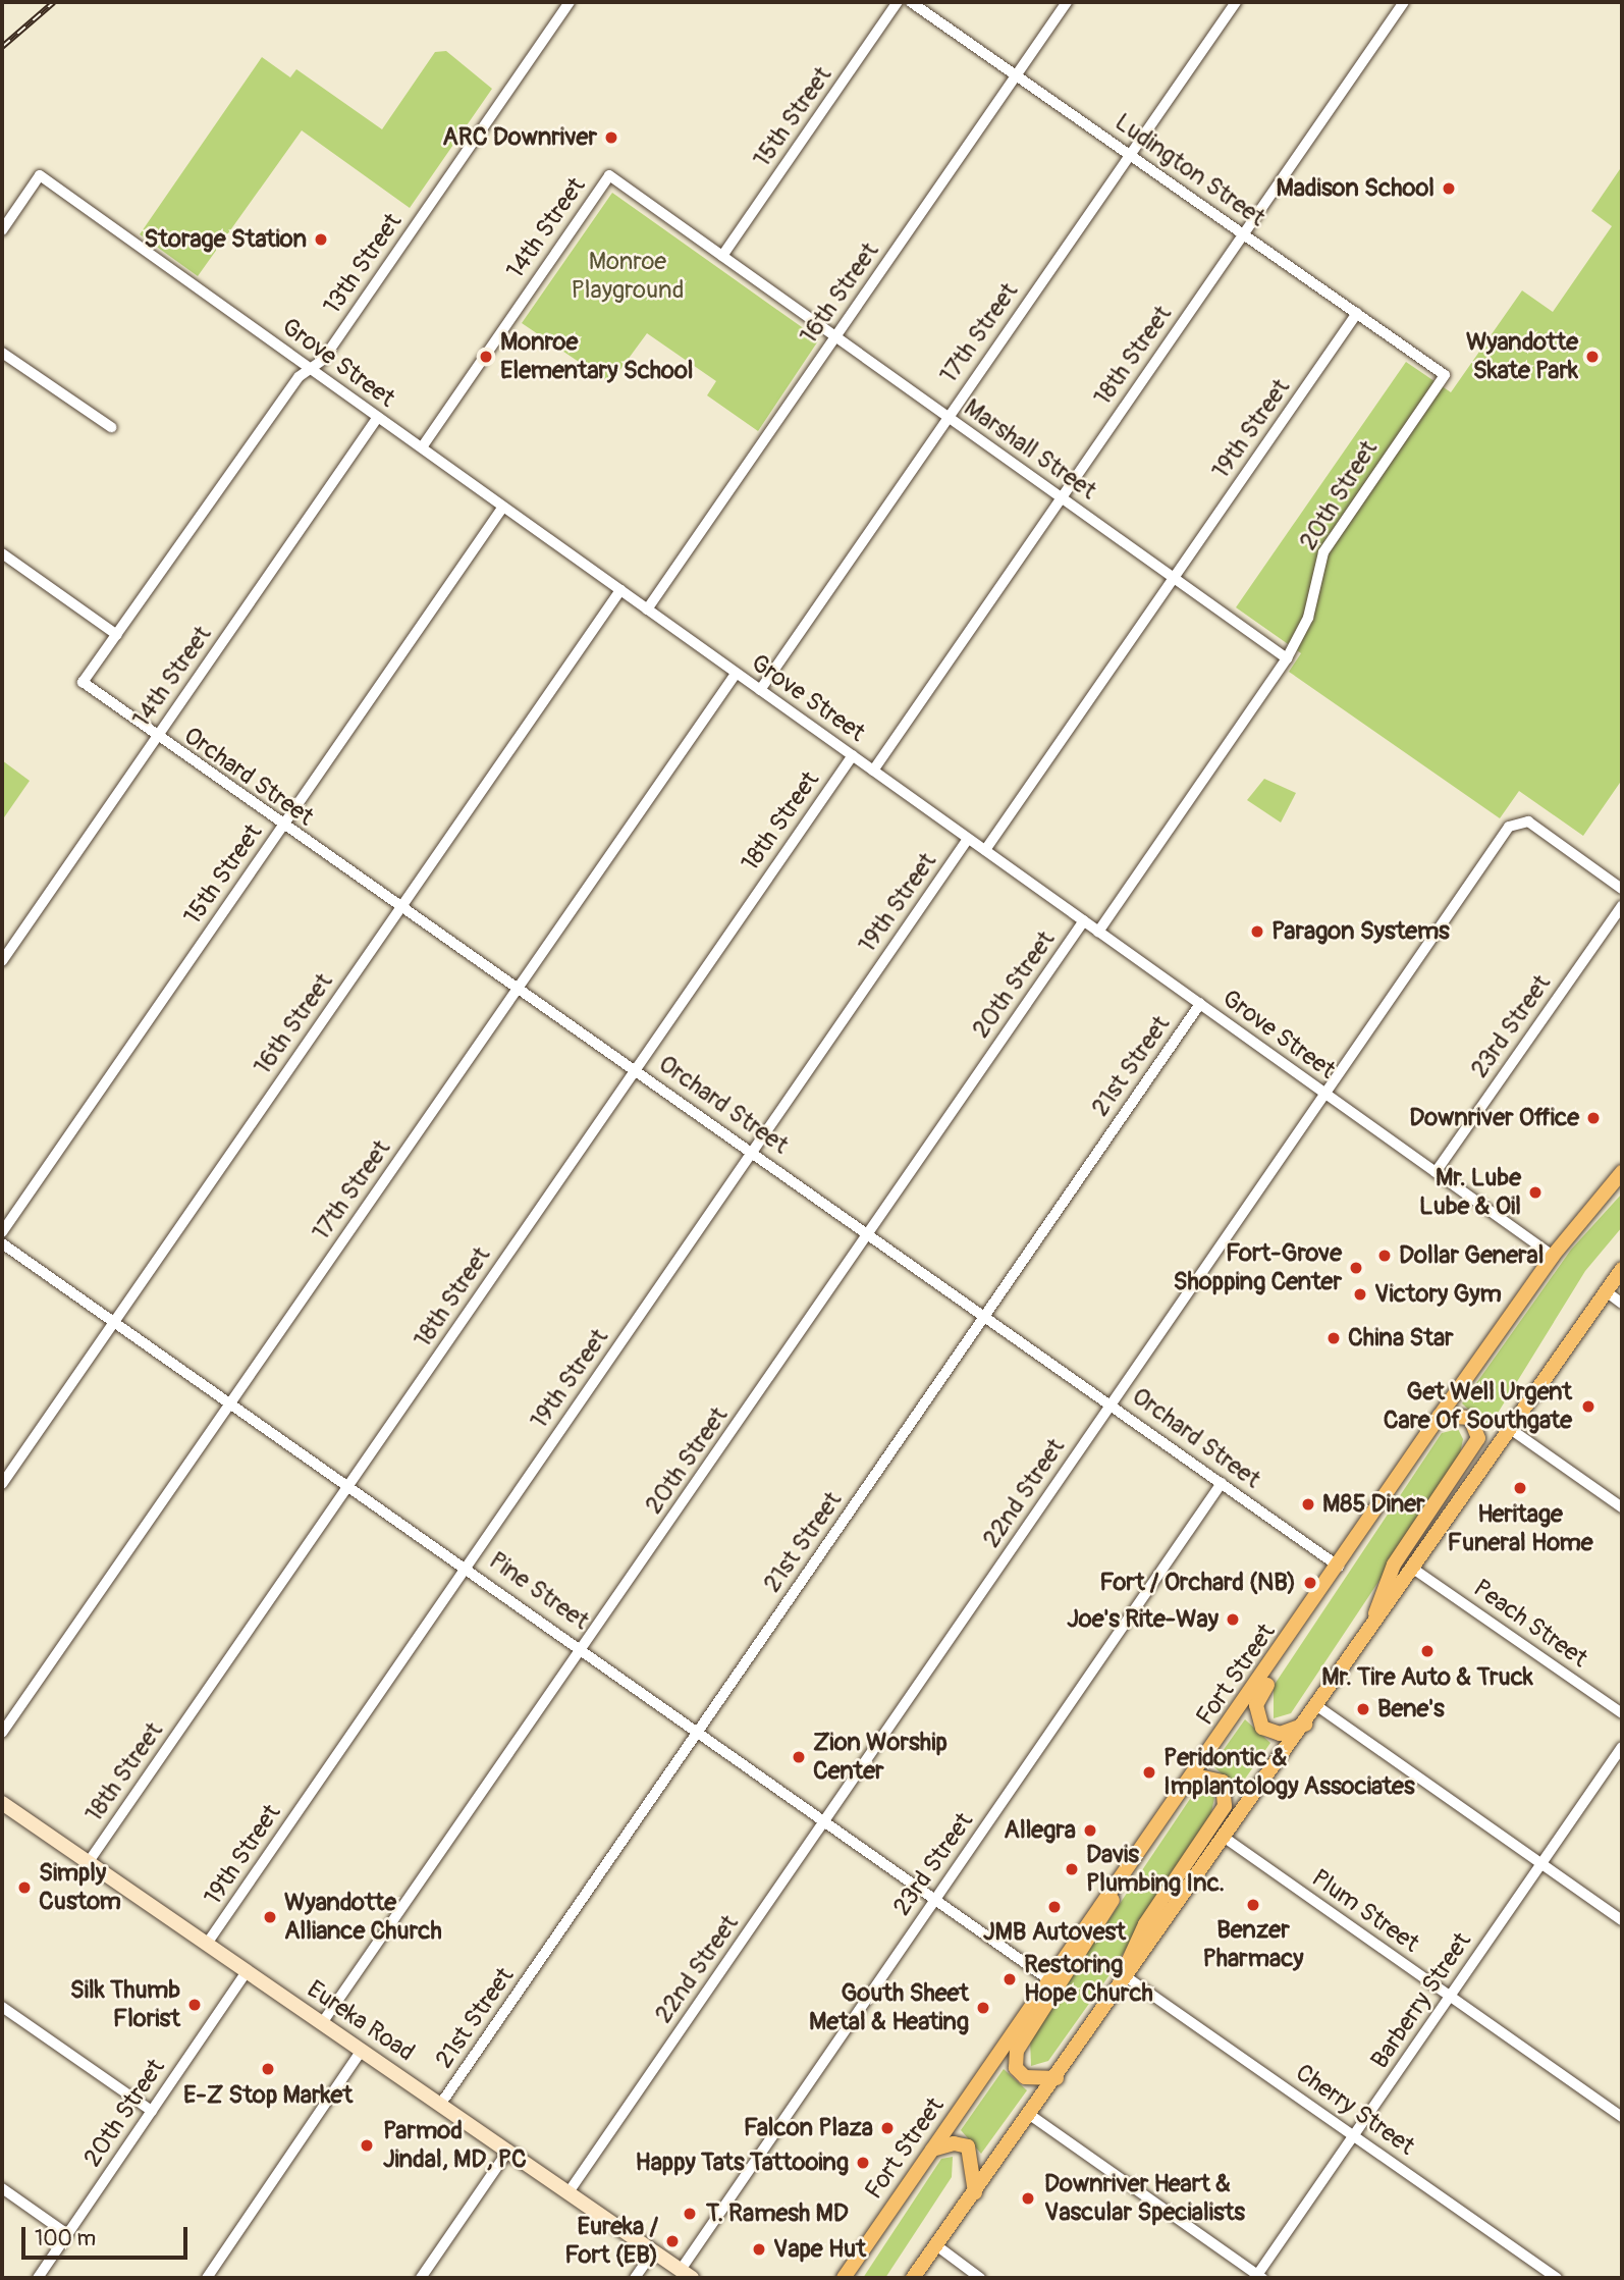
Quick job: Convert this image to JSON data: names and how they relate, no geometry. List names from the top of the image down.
{
  "streets": {
    "main road": ["Fort Street", "Eureka Road"],
    "street": [
      "15th Street",
      "Ludington Street",
      "14th Street",
      "13th Street",
      "16th Street",
      "17th Street",
      "18th Street",
      "Grove Street",
      "19th Street",
      "Marshall Street",
      "20th Street",
      "Orchard Street",
      "23rd Street",
      "21st Street",
      "22nd Street",
      "Pine Street",
      "Peach Street",
      "Plum Street",
      "Barberry Street",
      "Cherry Street"
    ]
  },
  "crossings": [
    ["15th Street", "Grove Street"],
    ["15th Street", "Marshall Street"],
    ["15th Street", "Orchard Street"],
    ["Ludington Street", "16th Street"],
    ["Ludington Street", "17th Street"],
    ["Ludington Street", "18th Street"],
    ["Ludington Street", "19th Street"],
    ["Ludington Street", "20th Street"],
    ["14th Street", "Grove Street"],
    ["14th Street", "Marshall Street"],
    ["14th Street", "Orchard Street"],
    ["13th Street", "Grove Street"],
    ["13th Street", "Orchard Street"],
    ["16th Street", "Grove Street"],
    ["16th Street", "Marshall Street"],
    ["16th Street", "Orchard Street"],
    ["16th Street", "Pine Street"],
    ["17th Street", "Grove Street"],
    ["17th Street", "Marshall Street"],
    ["17th Street", "Orchard Street"],
    ["17th Street", "Pine Street"],
    ["18th Street", "Grove Street"],
    ["18th Street", "Marshall Street"],
    ["18th Street", "Orchard Street"],
    ["18th Street", "Pine Street"],
    ["18th Street", "Eureka Road"],
    ["Grove Street", "19th Street"],
    ["Grove Street", "20th Street"],
    ["Grove Street", "23rd Street"],
    ["Grove Street", "21st Street"],
    ["Grove Street", "22nd Street"],
    ["Grove Street", "Fort Street"],
    ["19th Street", "Marshall Street"],
    ["19th Street", "Orchard Street"],
    ["19th Street", "Pine Street"],
    ["19th Street", "Eureka Road"],
    ["Marshall Street", "20th Street"],
    ["20th Street", "Orchard Street"],
    ["20th Street", "Pine Street"],
    ["20th Street", "Eureka Road"],
    ["Orchard Street", "23rd Street"],
    ["Orchard Street", "21st Street"],
    ["Orchard Street", "22nd Street"],
    ["Orchard Street", "Fort Street"],
    ["23rd Street", "Pine Street"],
    ["23rd Street", "Eureka Road"],
    ["21st Street", "Pine Street"],
    ["21st Street", "Eureka Road"],
    ["22nd Street", "Pine Street"],
    ["22nd Street", "Eureka Road"],
    ["Pine Street", "Fort Street"],
    ["Plum Street", "Barberry Street"],
    ["Barberry Street", "Cherry Street"]
  ],
  "parks": ["Monroe Playground"],
  "places": [
    "ARC Downriver",
    "Madison School",
    "Storage Station",
    "Monroe Elementary School",
    "Wyandotte Skate Park",
    "Paragon Systems",
    "Downriver Office",
    "Mr. Lube Lube & Oil",
    "Dollar General",
    "Fort-Grove Shopping Center",
    "Victory Gym",
    "China Star",
    "Get Well Urgent Care Of Southgate",
    "Heritage Funeral Home",
    "M85 Diner",
    "Fort / Orchard (NB)",
    "Joe's Rite-Way",
    "Mr. Tire Auto & Truck",
    "Bene's",
    "Zion Worship Center",
    "Peridontic & Implantology Associates",
    "Allegra",
    "Davis Plumbing Inc.",
    "Simply Custom",
    "Benzer Pharmacy",
    "JMB Autovest",
    "Wyandotte Alliance Church",
    "Restoring Hope Church",
    "Silk Thumb Florist",
    "Gouth Sheet Metal & Heating",
    "E-Z Stop Market",
    "Falcon Plaza",
    "Parmod Jindal, MD, PC",
    "Happy Tats Tattooing",
    "Downriver Heart & Vascular Specialists",
    "T. Ramesh MD",
    "Eureka / Fort (EB)",
    "Vape Hut"
  ],
  "scale_bar": "100 m"
}
